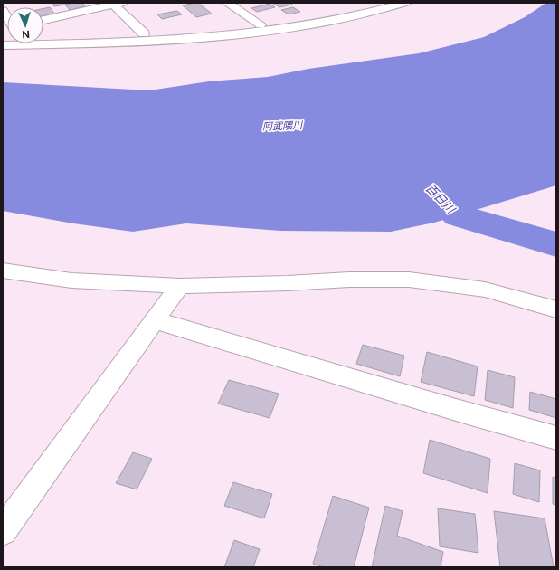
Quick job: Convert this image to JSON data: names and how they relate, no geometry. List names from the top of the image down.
{
  "water": ["阿武隈川", "百日川"],
  "north": "bottom"
}
